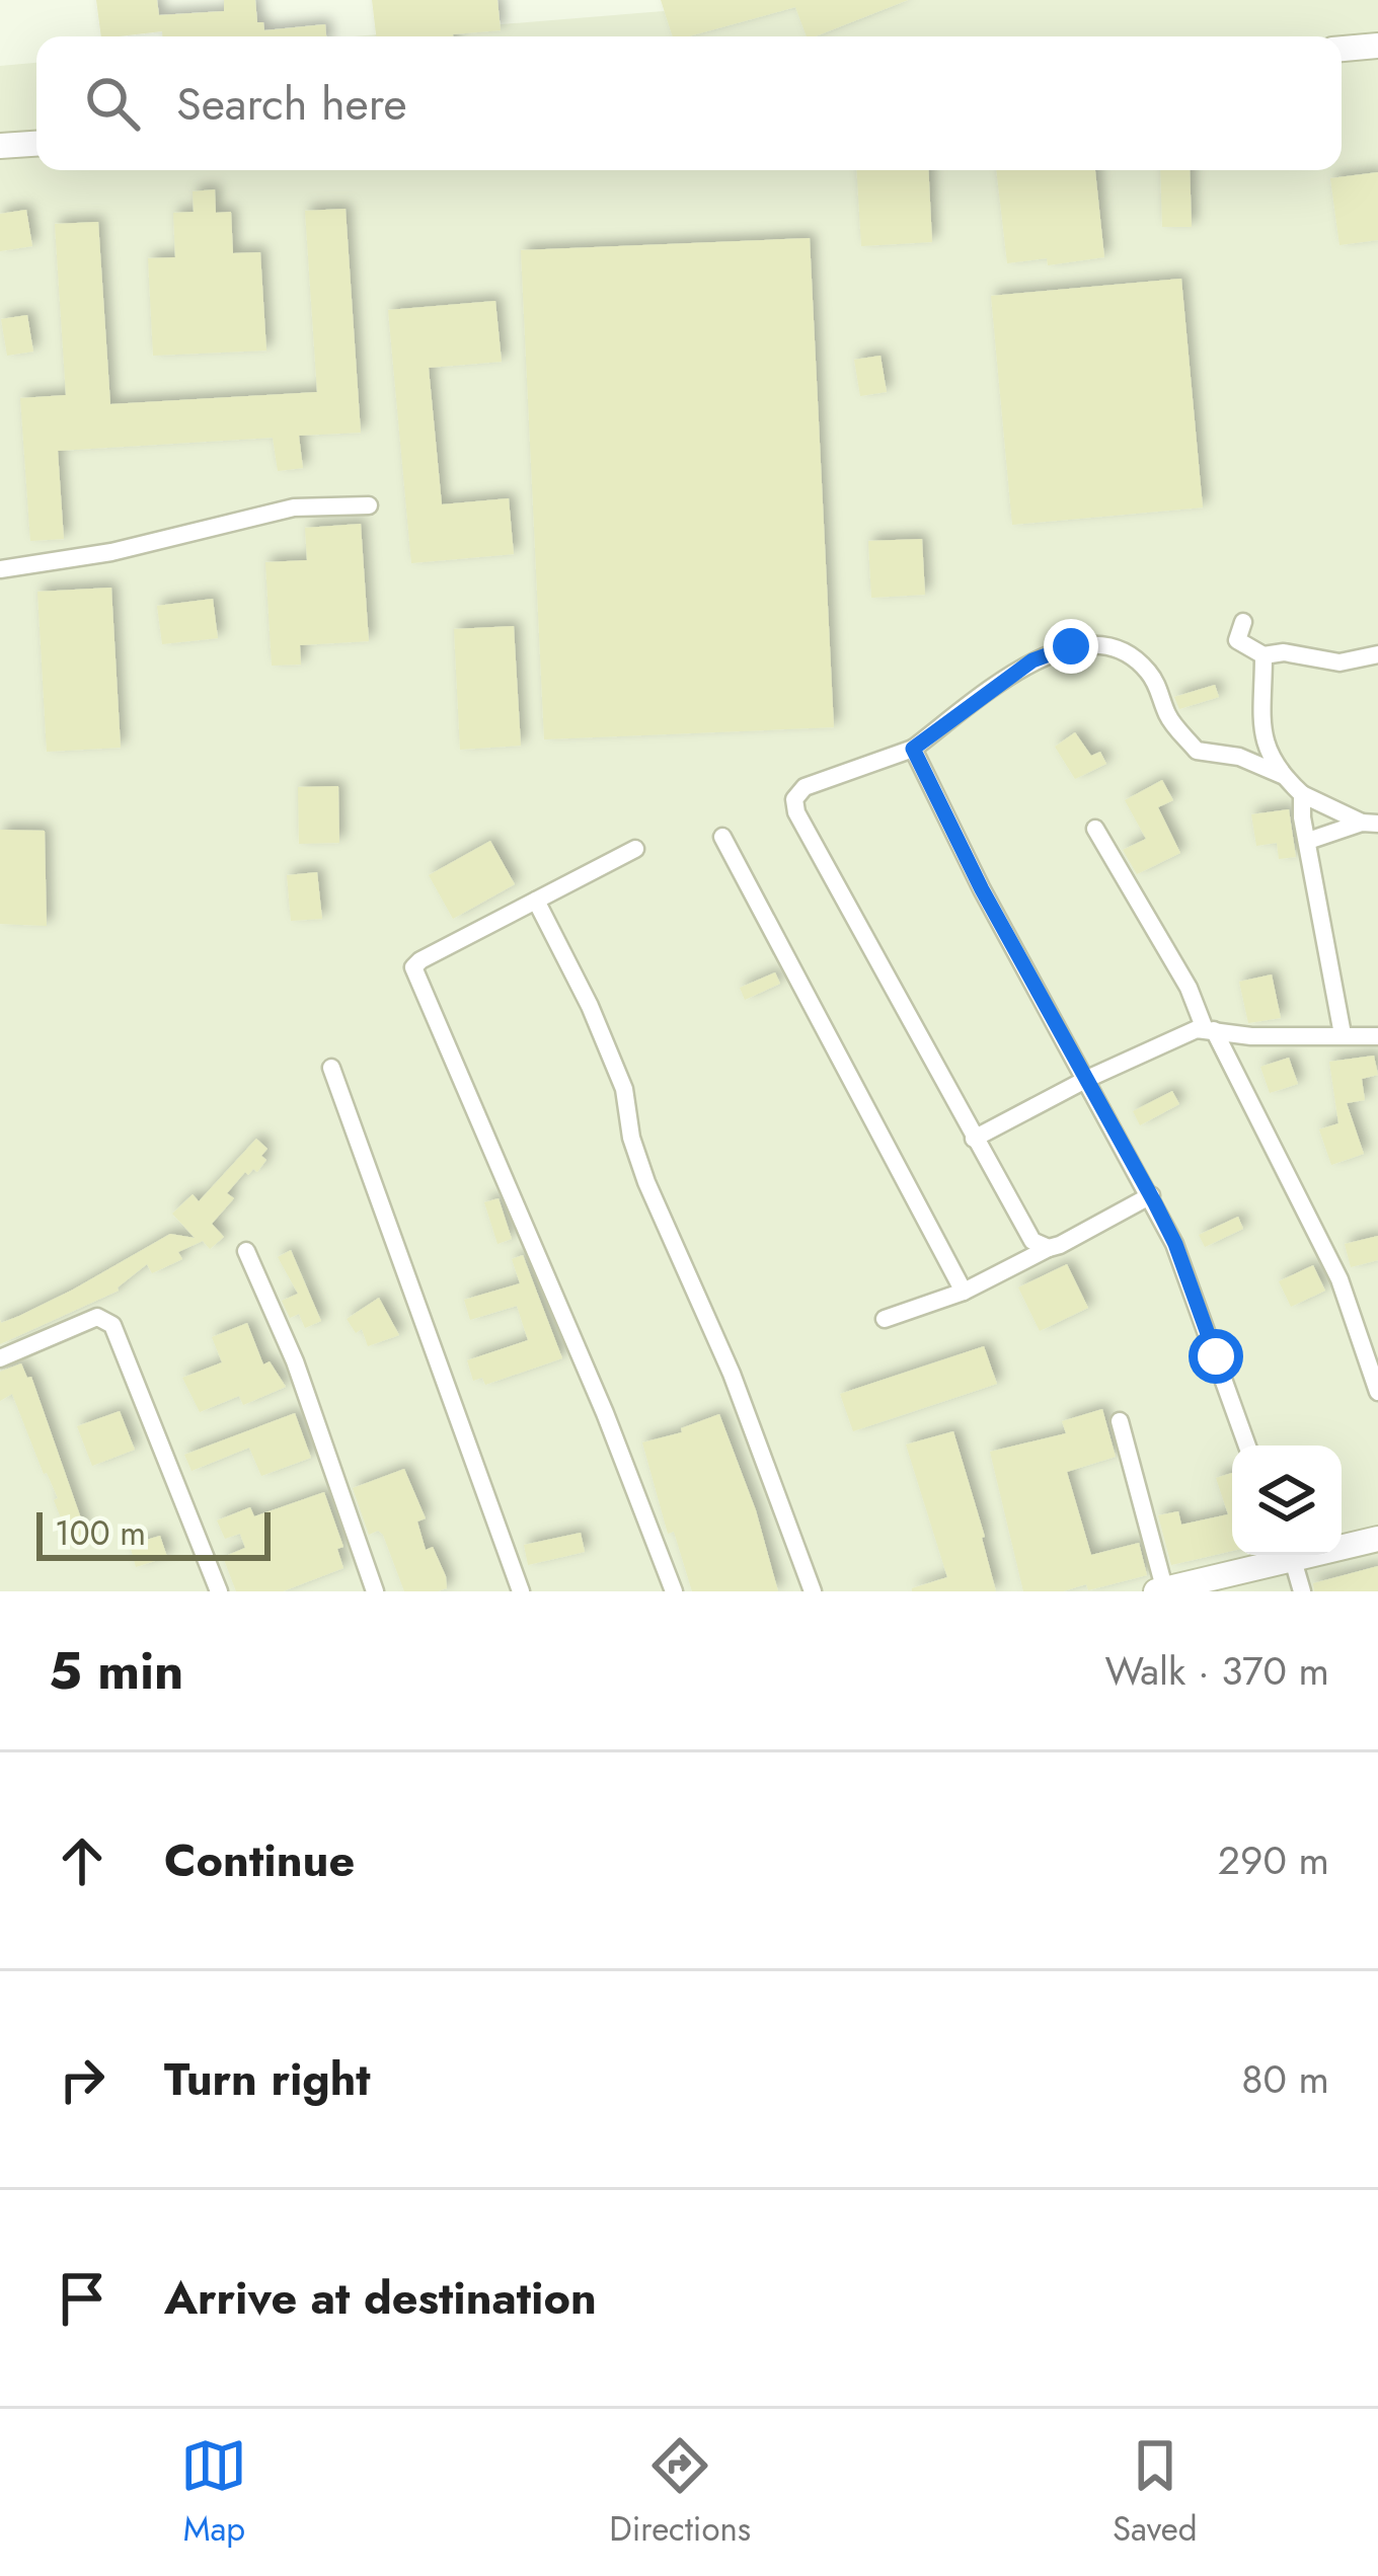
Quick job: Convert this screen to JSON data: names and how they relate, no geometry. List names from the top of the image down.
{
  "scale_bar": "100 m",
  "page": {
    "search": "Search here",
    "scale": "100 m",
    "heading": ["5 min", "Walk · 370 m"],
    "list": [
      ["Continue", "290 m"],
      ["Turn right", "80 m"],
      "Arrive at destination"
    ],
    "nav": ["Map", "Directions", "Saved"]
  }
}
